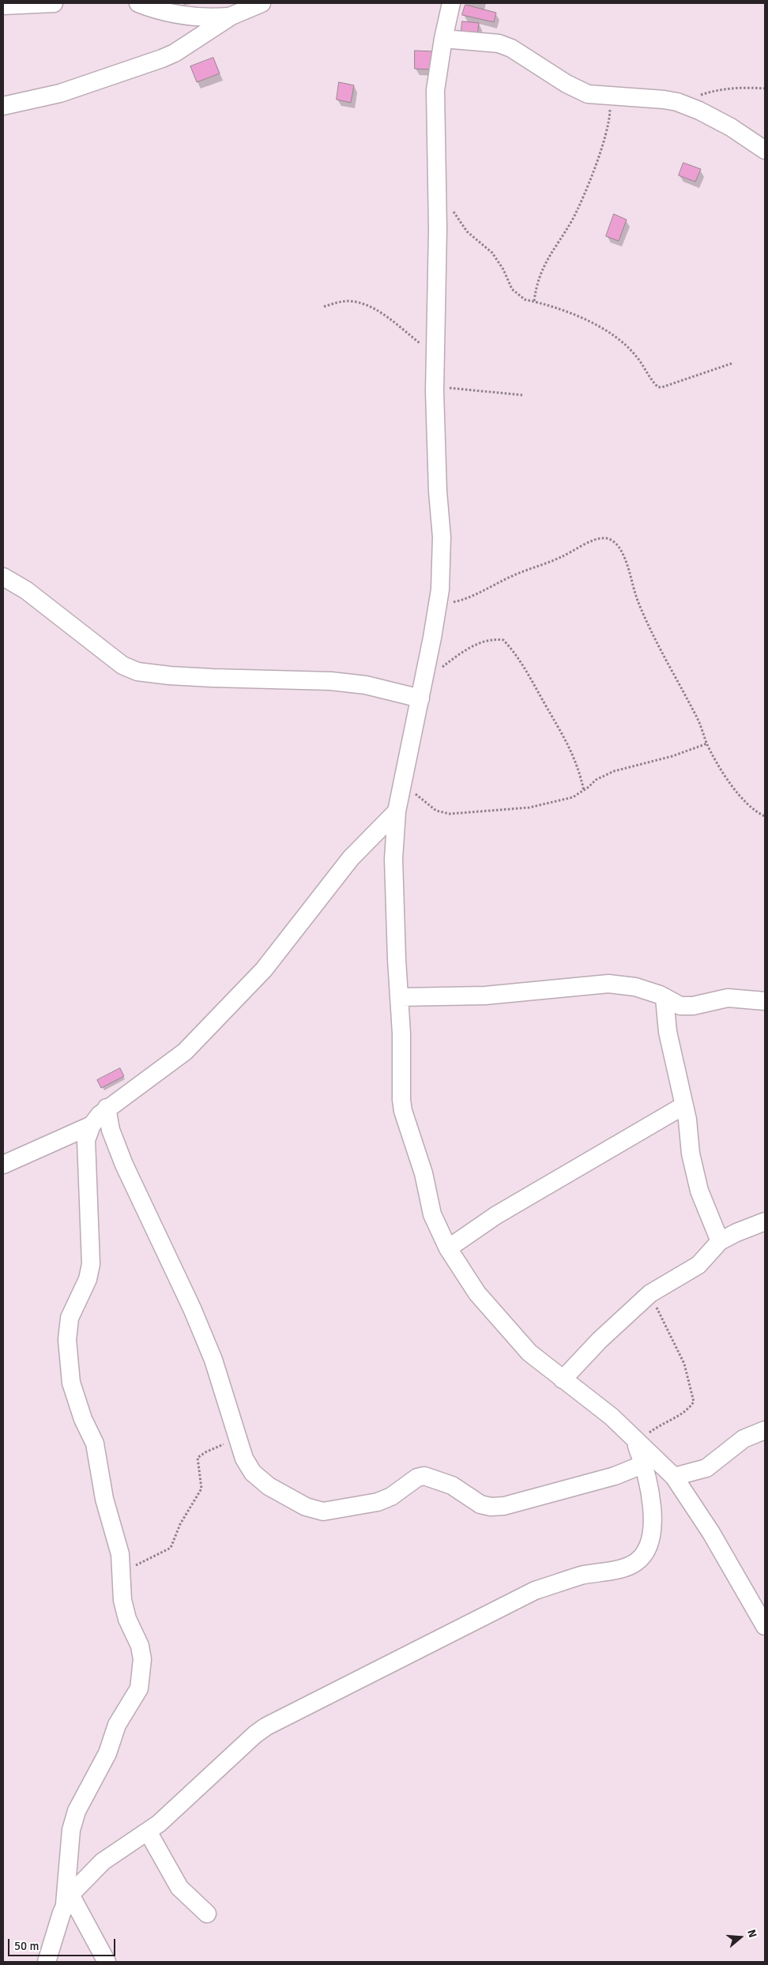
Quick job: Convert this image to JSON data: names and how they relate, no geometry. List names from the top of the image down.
{
  "scale_bar": "50 m",
  "north": "right"
}
